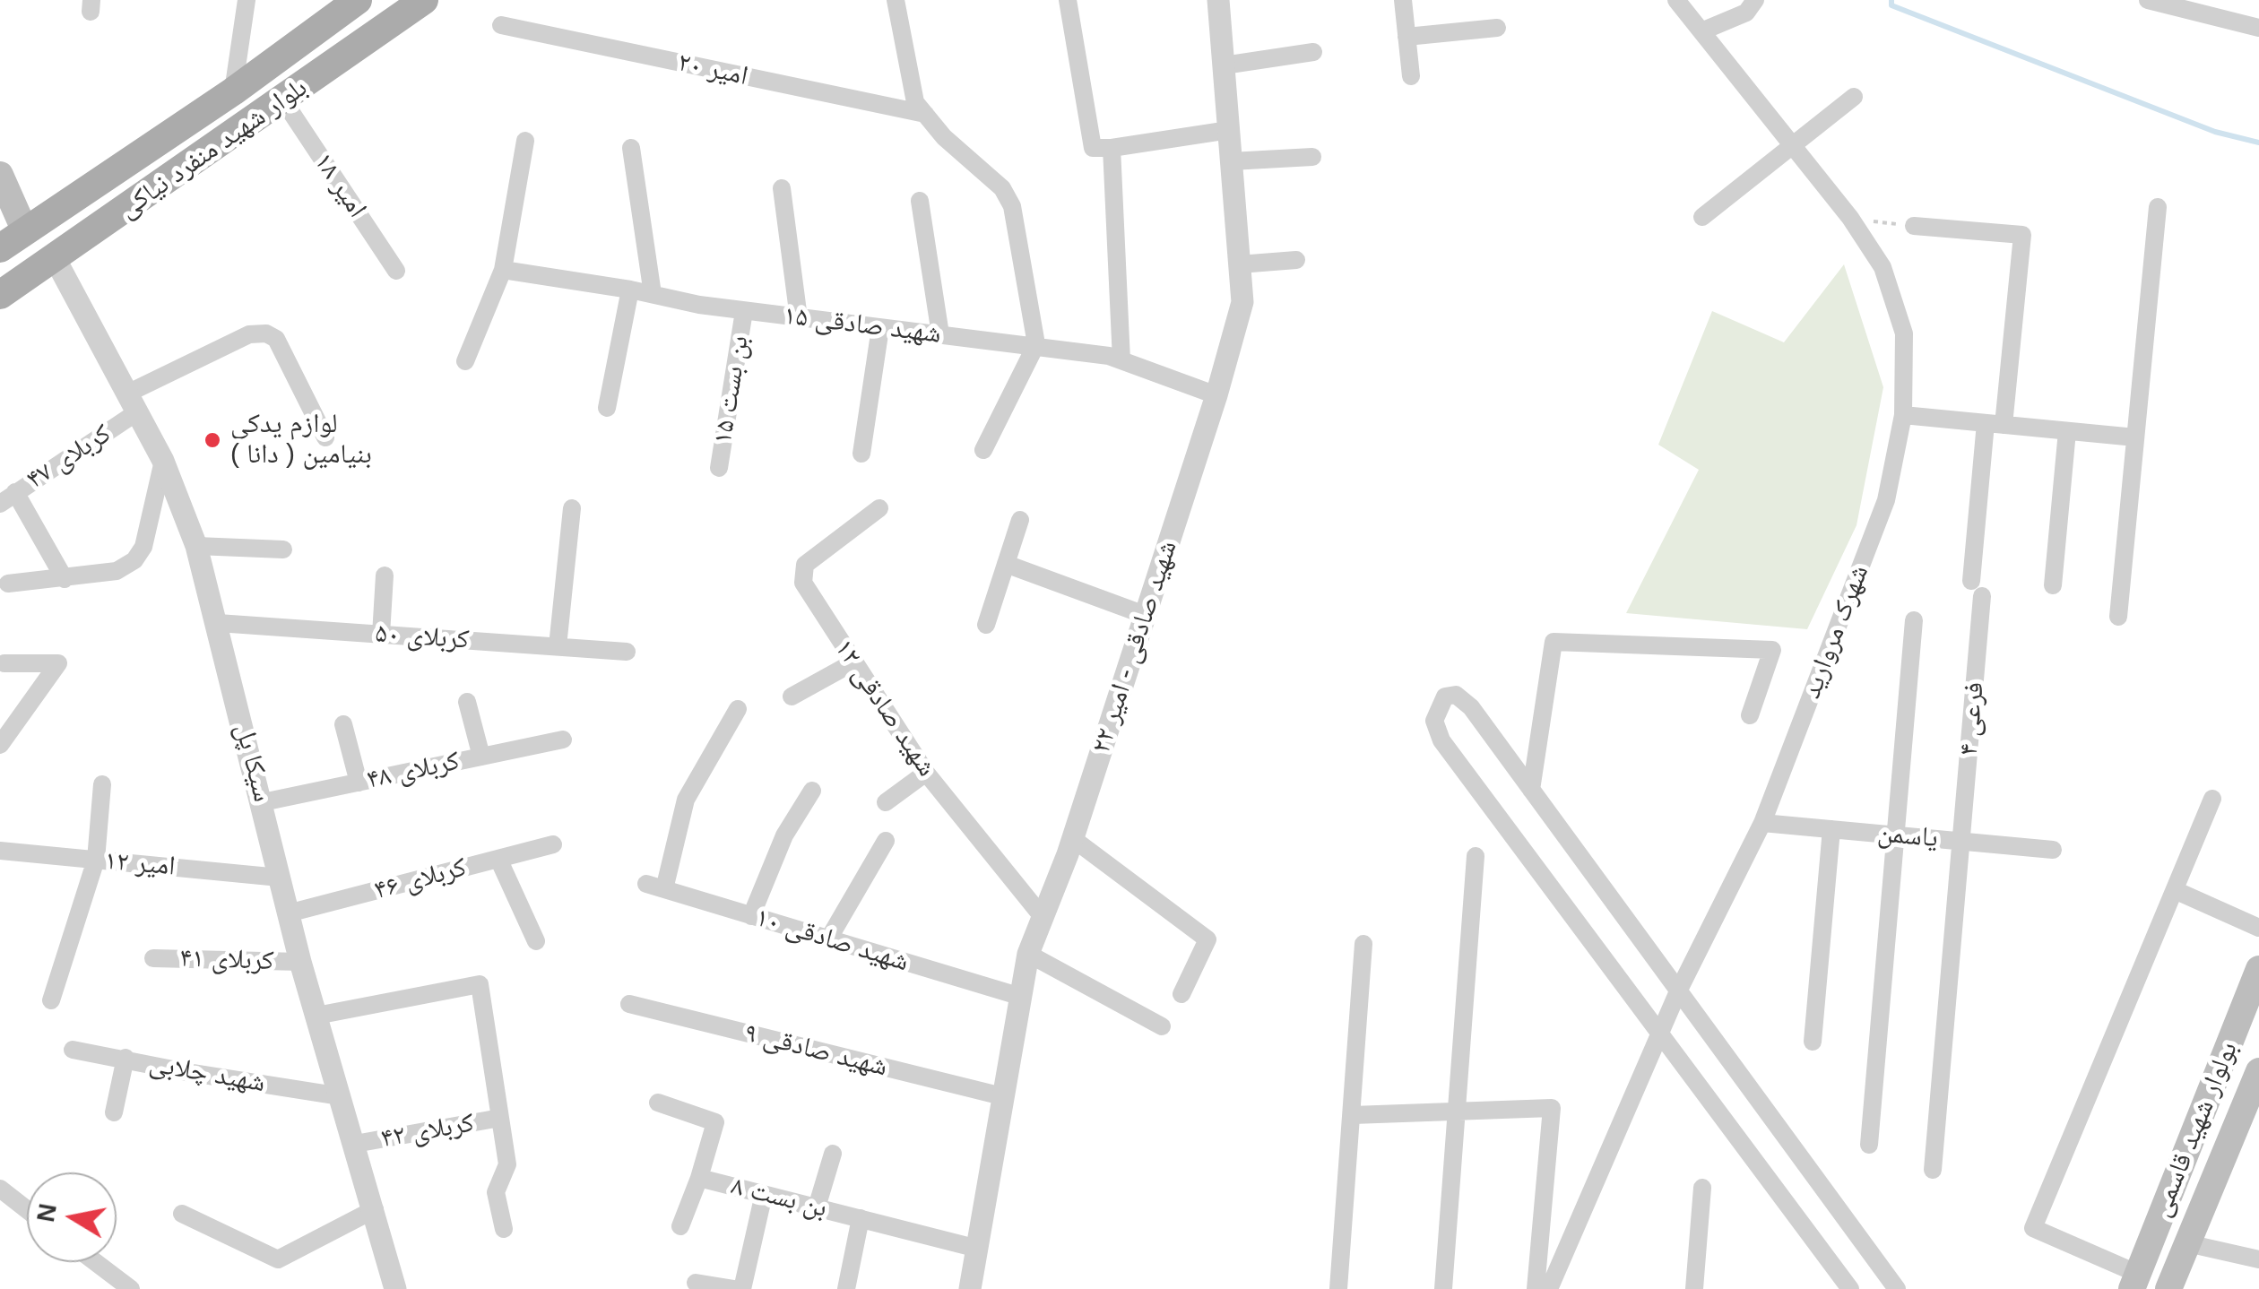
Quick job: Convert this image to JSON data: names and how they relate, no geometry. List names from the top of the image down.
{
  "streets": {
    "main road": ["بلوار شهید منفرد نیاکی", "بولوار شهید قاسمی"],
    "street": [
      "امیر ۲۰",
      "امیر ۱۸",
      "شهید صادقی ۱۵",
      "بن بست ۱۵",
      "کربلای ۴۷",
      "شهرک مروارید",
      "کربلای ۵۰",
      "شهید صادقی - امیر ۲۲",
      "شهید صادقی ۱۲",
      "فرعی ۴",
      "سیکا پل",
      "کربلای ۴۸",
      "یاسمن",
      "امير ۱۲",
      "کربلای ۴۶",
      "شهید صادقی ۱۰",
      "کربلای ۴۱",
      "شهید صادقی ۹",
      "شهید چلابی",
      "کربلای ۴۲",
      "بن بست ۸"
    ]
  },
  "crossings": [
    ["بلوار شهید منفرد نیاکی", "امیر ۱۸"],
    ["بلوار شهید منفرد نیاکی", "سیکا پل"],
    ["شهید صادقی ۱۵", "بن بست ۱۵"],
    ["شهید صادقی ۱۵", "شهید صادقی - امیر ۲۲"],
    ["کربلای ۴۷", "سیکا پل"],
    ["شهرک مروارید", "یاسمن"],
    ["کربلای ۵۰", "سیکا پل"],
    ["شهید صادقی - امیر ۲۲", "شهید صادقی ۱۲"],
    ["شهید صادقی - امیر ۲۲", "شهید صادقی ۱۰"],
    ["شهید صادقی - امیر ۲۲", "شهید صادقی ۹"],
    ["شهید صادقی - امیر ۲۲", "بن بست ۸"],
    ["فرعی ۴", "یاسمن"],
    ["سیکا پل", "کربلای ۴۸"],
    ["سیکا پل", "امير ۱۲"],
    ["سیکا پل", "کربلای ۴۶"],
    ["سیکا پل", "کربلای ۴۱"],
    ["سیکا پل", "شهید چلابی"],
    ["سیکا پل", "کربلای ۴۲"]
  ],
  "places": ["لوازم یدکی بنیامین ( دانا )"],
  "north": "left"
}
